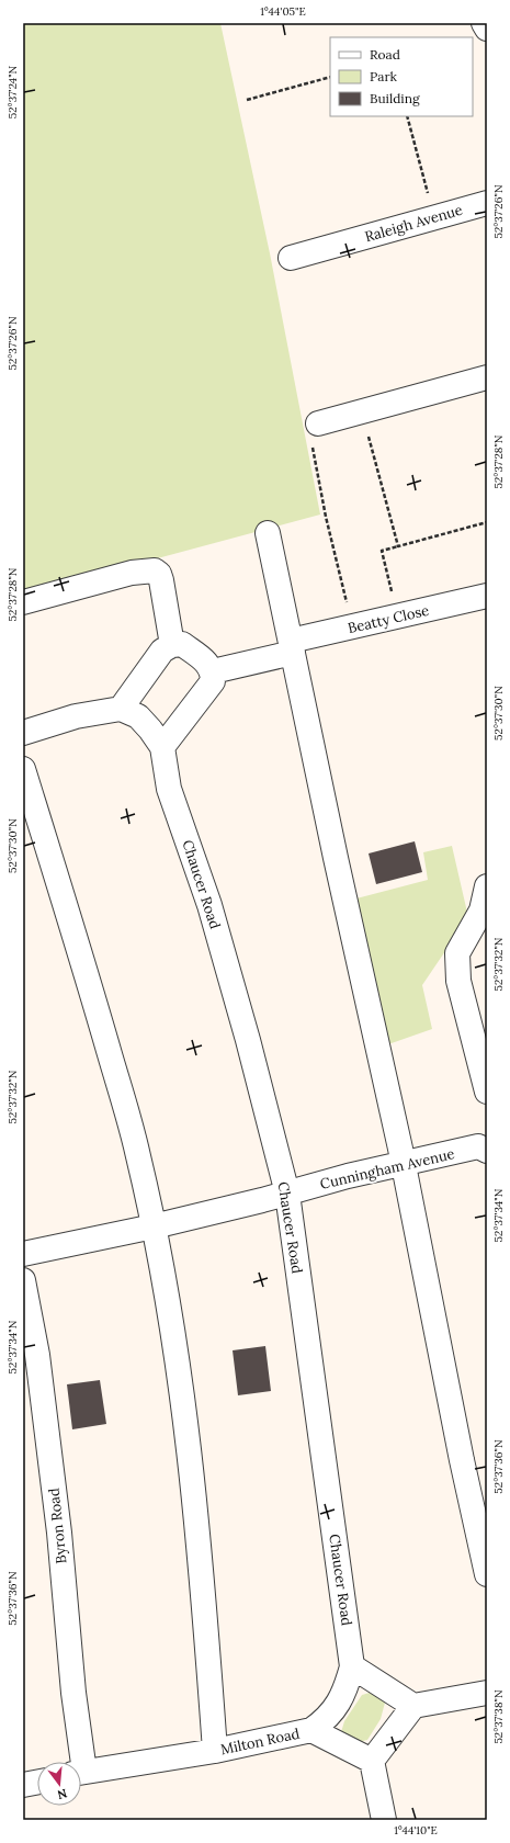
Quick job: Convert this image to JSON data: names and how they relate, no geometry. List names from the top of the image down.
{
  "streets": {
    "street": [
      "Raleigh Avenue",
      "Beatty Close",
      "Chaucer Road",
      "Cunningham Avenue",
      "Byron Road",
      "Milton Road"
    ]
  },
  "crossings": [
    ["Chaucer Road", "Cunningham Avenue"],
    ["Chaucer Road", "Milton Road"]
  ],
  "legend": ["Road", "Park", "Building"],
  "north": "bottom",
  "coordinates": [
    "1°44'05\"E",
    "52°37'24\"N",
    "52°37'26\"N",
    "52°37'28\"N",
    "52°37'30\"N",
    "52°37'32\"N",
    "52°37'34\"N",
    "52°37'36\"N",
    "52°37'38\"N",
    "1°44'10\"E"
  ]
}
